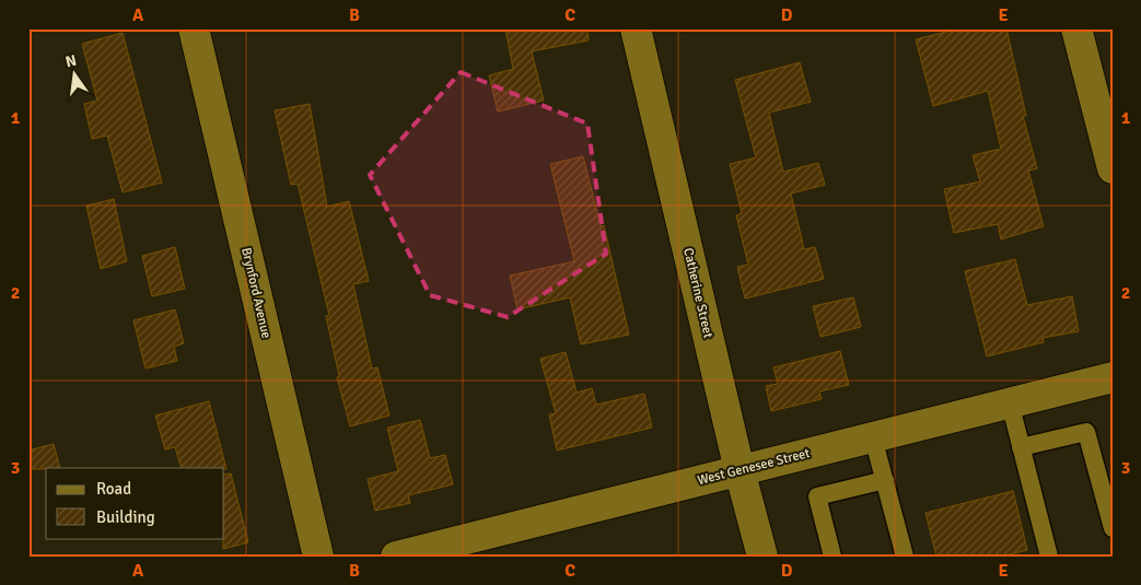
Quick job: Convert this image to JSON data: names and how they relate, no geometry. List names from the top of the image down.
{
  "streets": {
    "street": ["Brynford Avenue", "Catherine Street", "West Genesee Street"]
  },
  "crossings": [
    ["Catherine Street", "West Genesee Street"]
  ],
  "legend": ["Road", "Building"],
  "north": "top",
  "grid": {
    "columns": [
      "A",
      "B",
      "C",
      "D",
      "E"
    ],
    "rows": ["1", "2", "3"]
  }
}
